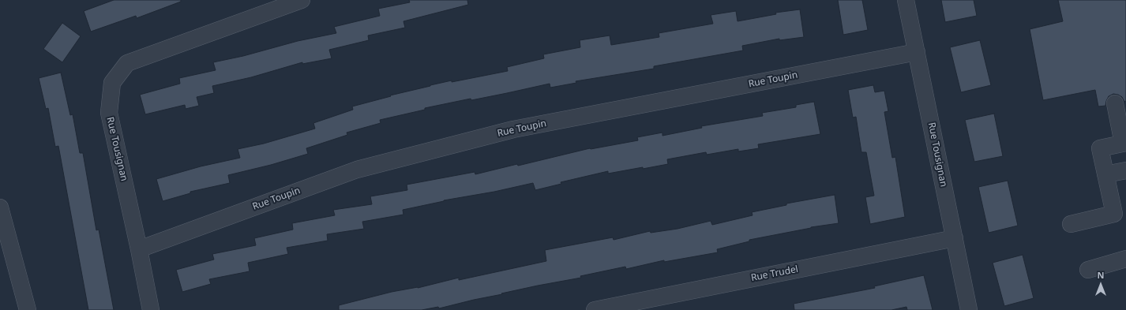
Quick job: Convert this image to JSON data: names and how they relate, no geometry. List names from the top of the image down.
{
  "streets": {
    "street": ["Rue Toupin", "Rue Tousignan", "Rue Trudel"]
  },
  "crossings": [
    ["Rue Toupin", "Rue Tousignan"],
    ["Rue Tousignan", "Rue Trudel"]
  ],
  "north": "top"
}
